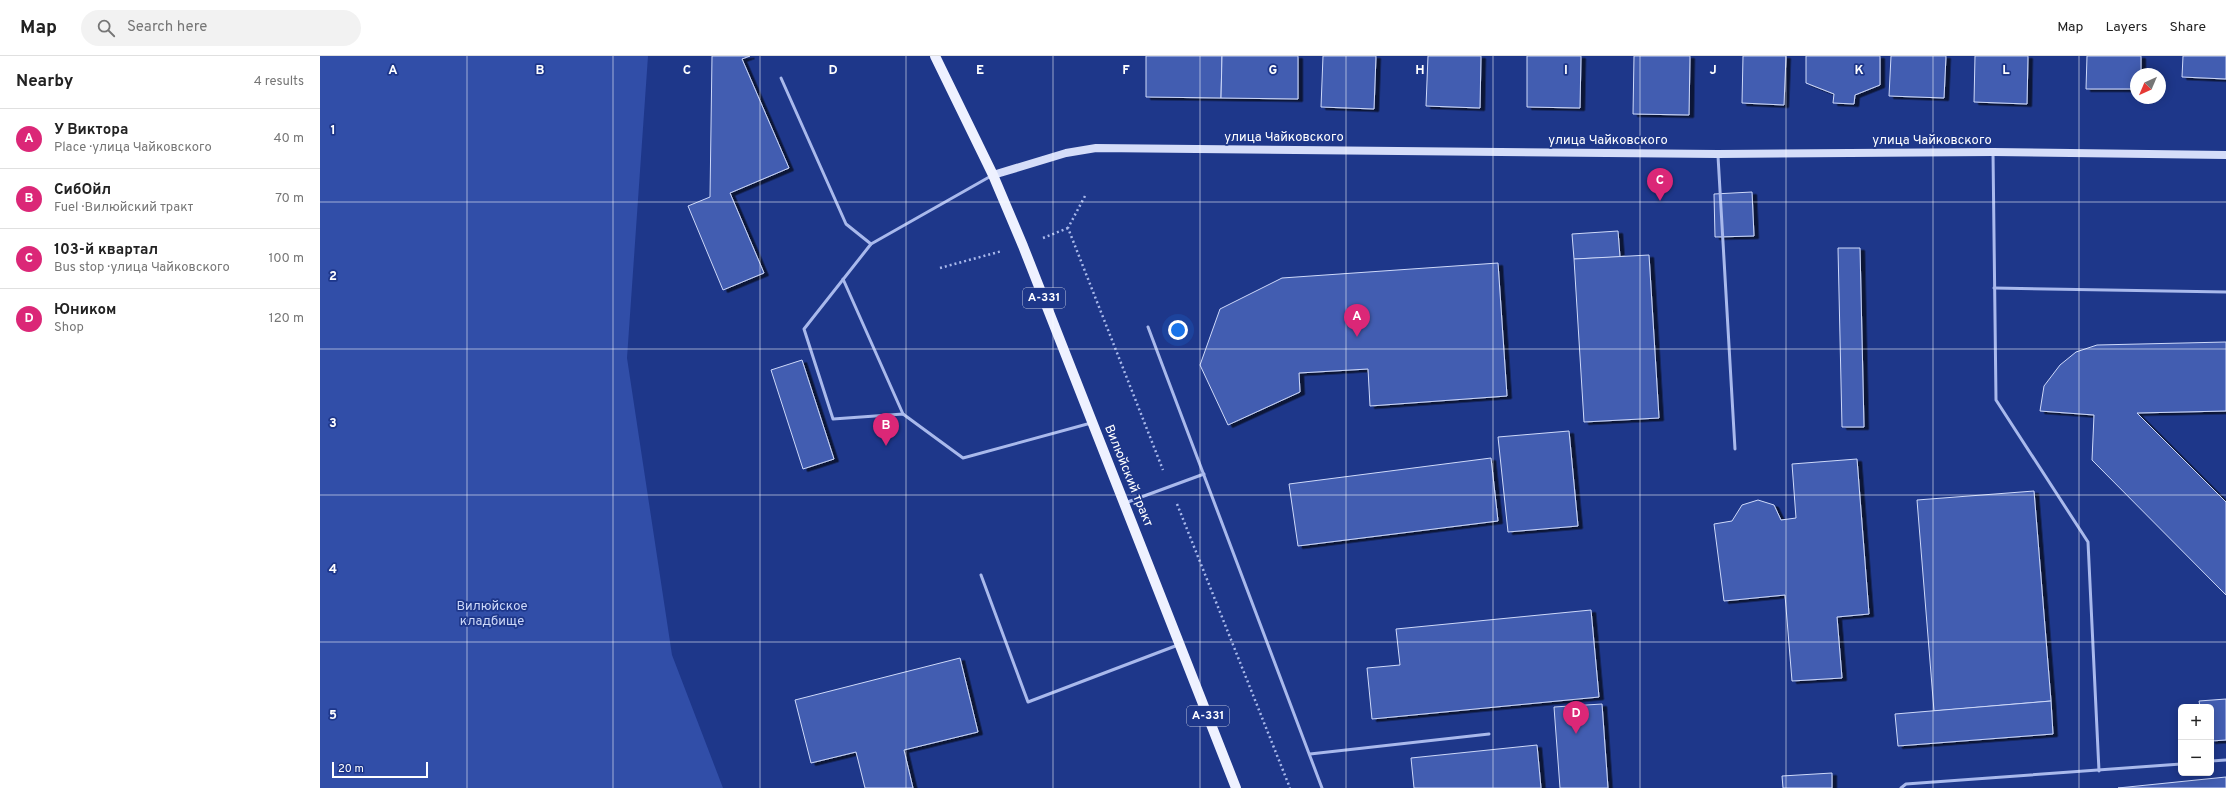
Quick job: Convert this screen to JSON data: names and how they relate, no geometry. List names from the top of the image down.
{
  "streets": {
    "main road": ["улица Чайковского", "А-331", "Вилюйский тракт"]
  },
  "crossings": [
    ["улица Чайковского", "А-331"],
    ["улица Чайковского", "Вилюйский тракт"],
    ["А-331", "Вилюйский тракт"]
  ],
  "parks": ["Вилюйское кладбище"],
  "scale_bar": "20 m",
  "north": "bottom left",
  "page": {
    "header": "Map",
    "search": "Search here",
    "nav": ["Map", "Layers", "Share"],
    "heading": ["Nearby", "4 results"],
    "list": [
      {
        "mark": "A",
        "name": "У Виктора",
        "note": "Place · улица Чайковского",
        "value": "40 m"
      },
      {
        "mark": "B",
        "name": "СибОйл",
        "note": "Fuel · Вилюйский тракт",
        "value": "70 m"
      },
      {
        "mark": "C",
        "name": "103-й квартал",
        "note": "Bus stop · улица Чайковского",
        "value": "100 m"
      },
      {
        "mark": "D",
        "name": "Юником",
        "note": "Shop",
        "value": "120 m"
      }
    ],
    "pins": [
      "C",
      "A",
      "B",
      "D"
    ],
    "map_buttons": ["+", "−"],
    "scale": "20 m"
  },
  "grid": {
    "columns": [
      "A",
      "B",
      "C",
      "D",
      "E",
      "F",
      "G",
      "H",
      "I",
      "J",
      "K",
      "L"
    ],
    "rows": [
      "1",
      "2",
      "3",
      "4",
      "5"
    ]
  }
}
